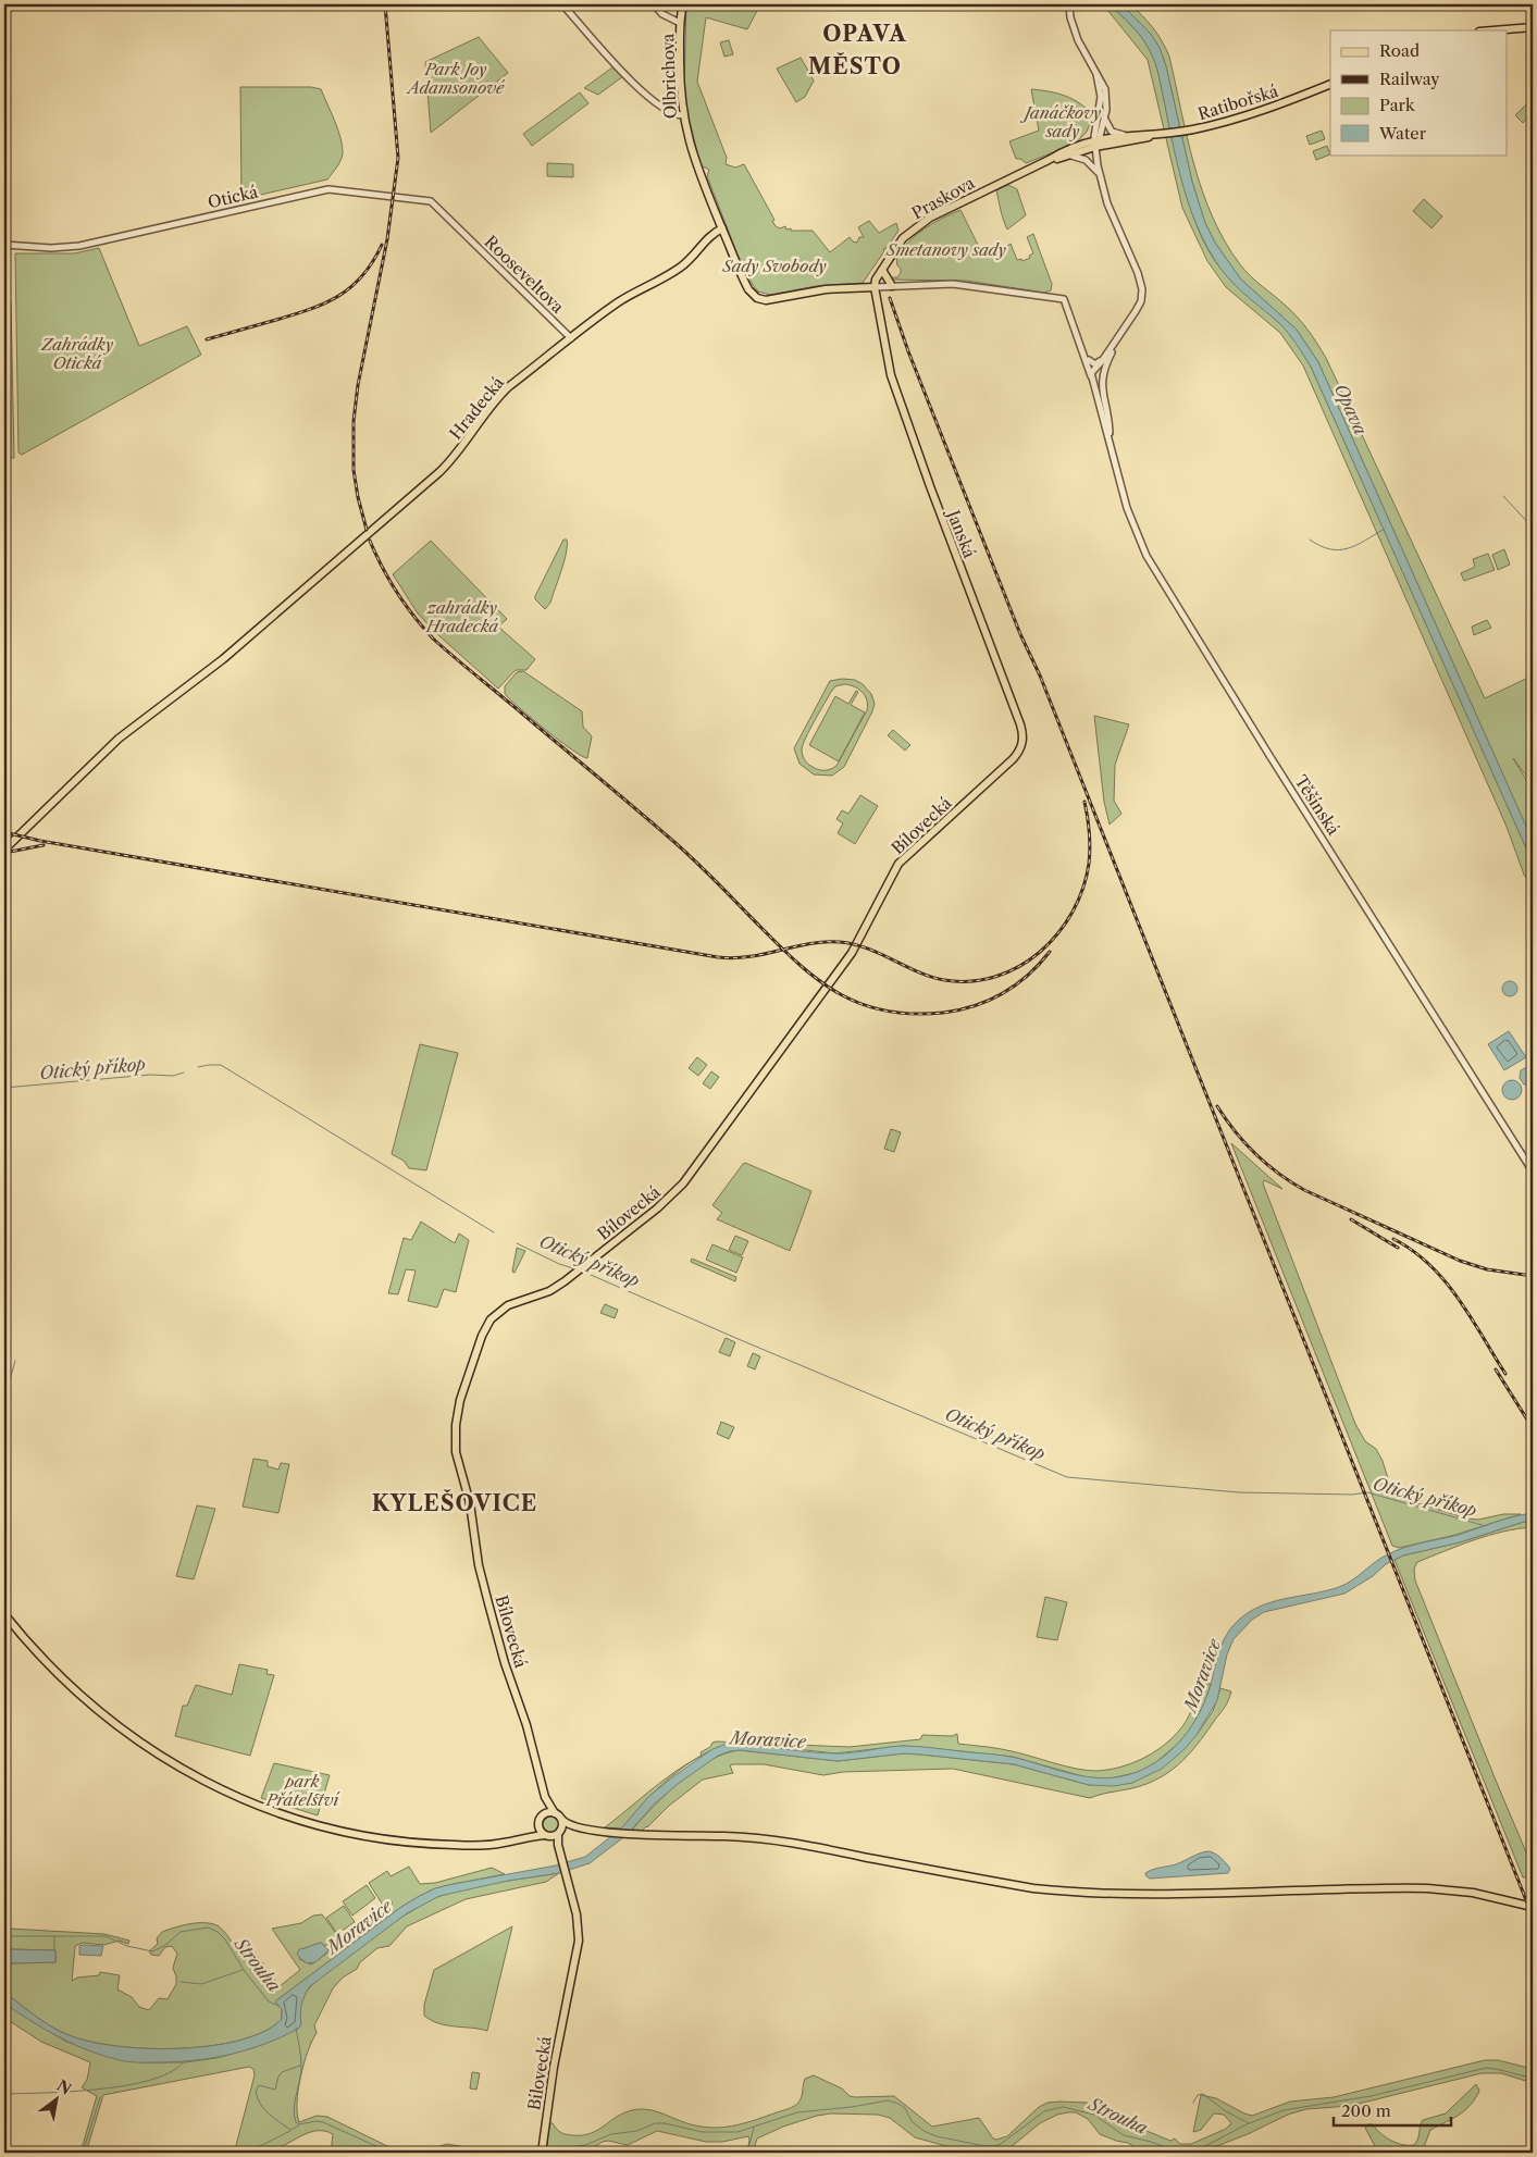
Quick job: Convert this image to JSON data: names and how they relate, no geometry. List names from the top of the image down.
{
  "streets": {
    "main road": [
      "Olbrichova",
      "Ratibořská",
      "Praskova",
      "Hradecká",
      "Janská",
      "Bílovecká"
    ],
    "street": ["Otická", "Rooseveltova", "Těšínská"]
  },
  "crossings": [
    ["Olbrichova", "Praskova"],
    ["Olbrichova", "Hradecká"],
    ["Olbrichova", "Janská"],
    ["Ratibořská", "Praskova"],
    ["Otická", "Rooseveltova"],
    ["Praskova", "Janská"],
    ["Rooseveltova", "Hradecká"],
    ["Janská", "Bílovecká"]
  ],
  "districts": ["OPAVA", "MĚSTO", "KYLEŠOVICE"],
  "water": [
    "Opava",
    "Otický příkop",
    "Moravice",
    "Strouha"
  ],
  "parks": [
    "Park Joy Adamsonové",
    "Janáčkovy sady",
    "Smetanovy sady",
    "Sady Svobody",
    "Zahrádky Otická",
    "zahrádky Hradecká",
    "park Přátelství"
  ],
  "legend": [
    "Road",
    "Railway",
    "Park",
    "Water"
  ],
  "scale_bar": "200 m",
  "north": "top right"
}
